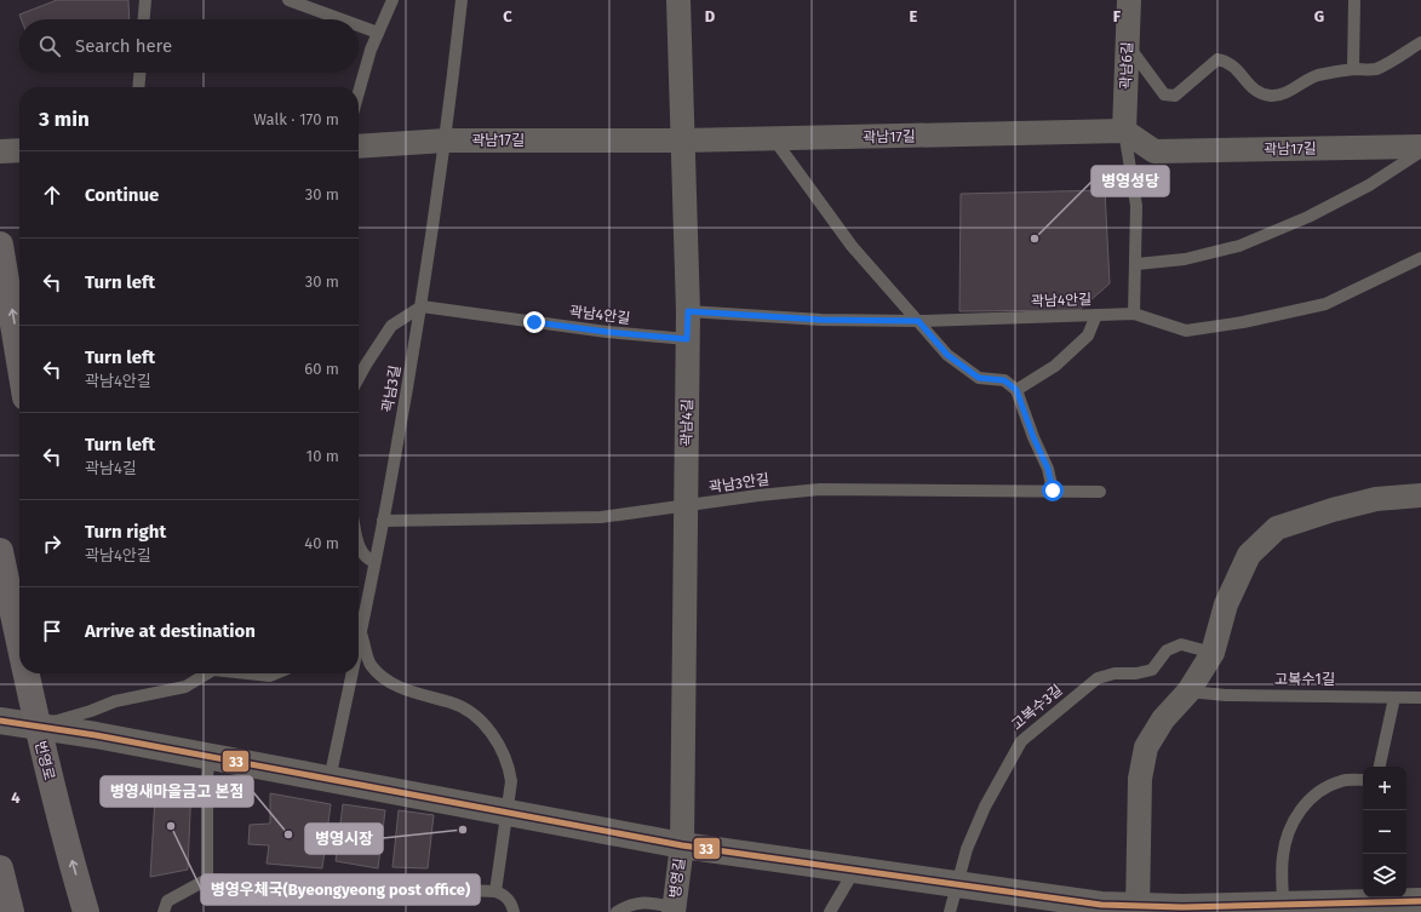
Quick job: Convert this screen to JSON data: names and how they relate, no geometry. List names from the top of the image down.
{
  "streets": {
    "main road": ["번영로"],
    "street": [
      "곽남6길",
      "곽남17길",
      "곽남4길",
      "병영길"
    ],
    "lane": [
      "곽남4안길",
      "곽남3길",
      "곽남3안길",
      "고복수1길",
      "고복수3길"
    ]
  },
  "crossings": [
    ["곽남6길", "곽남17길"],
    ["곽남17길", "곽남3길"],
    ["곽남17길", "곽남4길"],
    ["곽남4안길", "곽남3길"],
    ["곽남4안길", "곽남4길"],
    ["곽남3길", "곽남3안길"],
    ["곽남4길", "곽남3안길"],
    ["곽남4길", "병영길"]
  ],
  "one_way": ["번영로"],
  "places": [
    "병영성당",
    "병영우체국(Byeongyeong post office)",
    "병영시장",
    "병영새마을금고 본점"
  ],
  "lines": ["transit line 33"],
  "page": {
    "search": "Search here",
    "heading": ["3 min", "Walk · 170 m"],
    "list": [
      ["Continue", "30 m"],
      ["Turn left", "30 m"],
      ["Turn left", "곽남4안길", "60 m"],
      ["Turn left", "곽남4길", "10 m"],
      ["Turn right", "곽남4안길", "40 m"],
      "Arrive at destination"
    ],
    "map_buttons": ["+", "−"]
  },
  "grid": {
    "columns": [
      "C",
      "D",
      "E",
      "F",
      "G"
    ],
    "rows": ["4"]
  }
}
